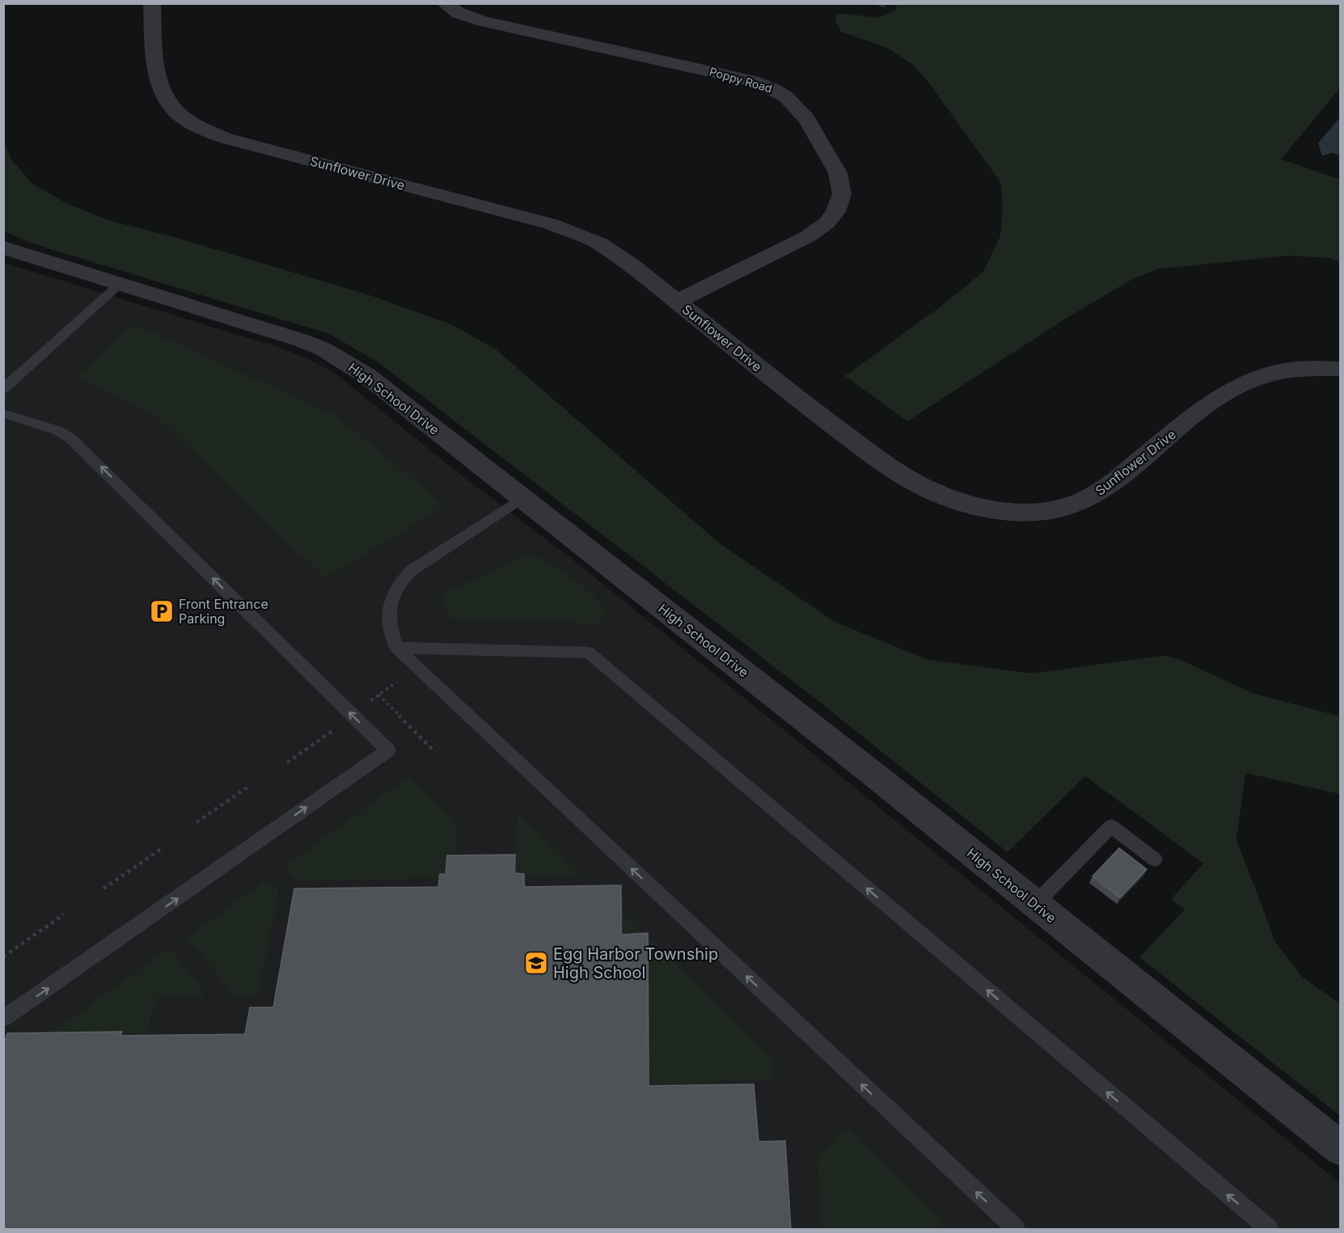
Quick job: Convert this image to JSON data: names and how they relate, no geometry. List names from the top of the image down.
{
  "streets": {
    "street": ["Poppy Road", "Sunflower Drive", "High School Drive"]
  },
  "crossings": [
    ["Poppy Road", "Sunflower Drive"]
  ],
  "places": {
    "parking": ["Front Entrance Parking"],
    "school or university": ["Egg Harbor Township High School"]
  }
}
